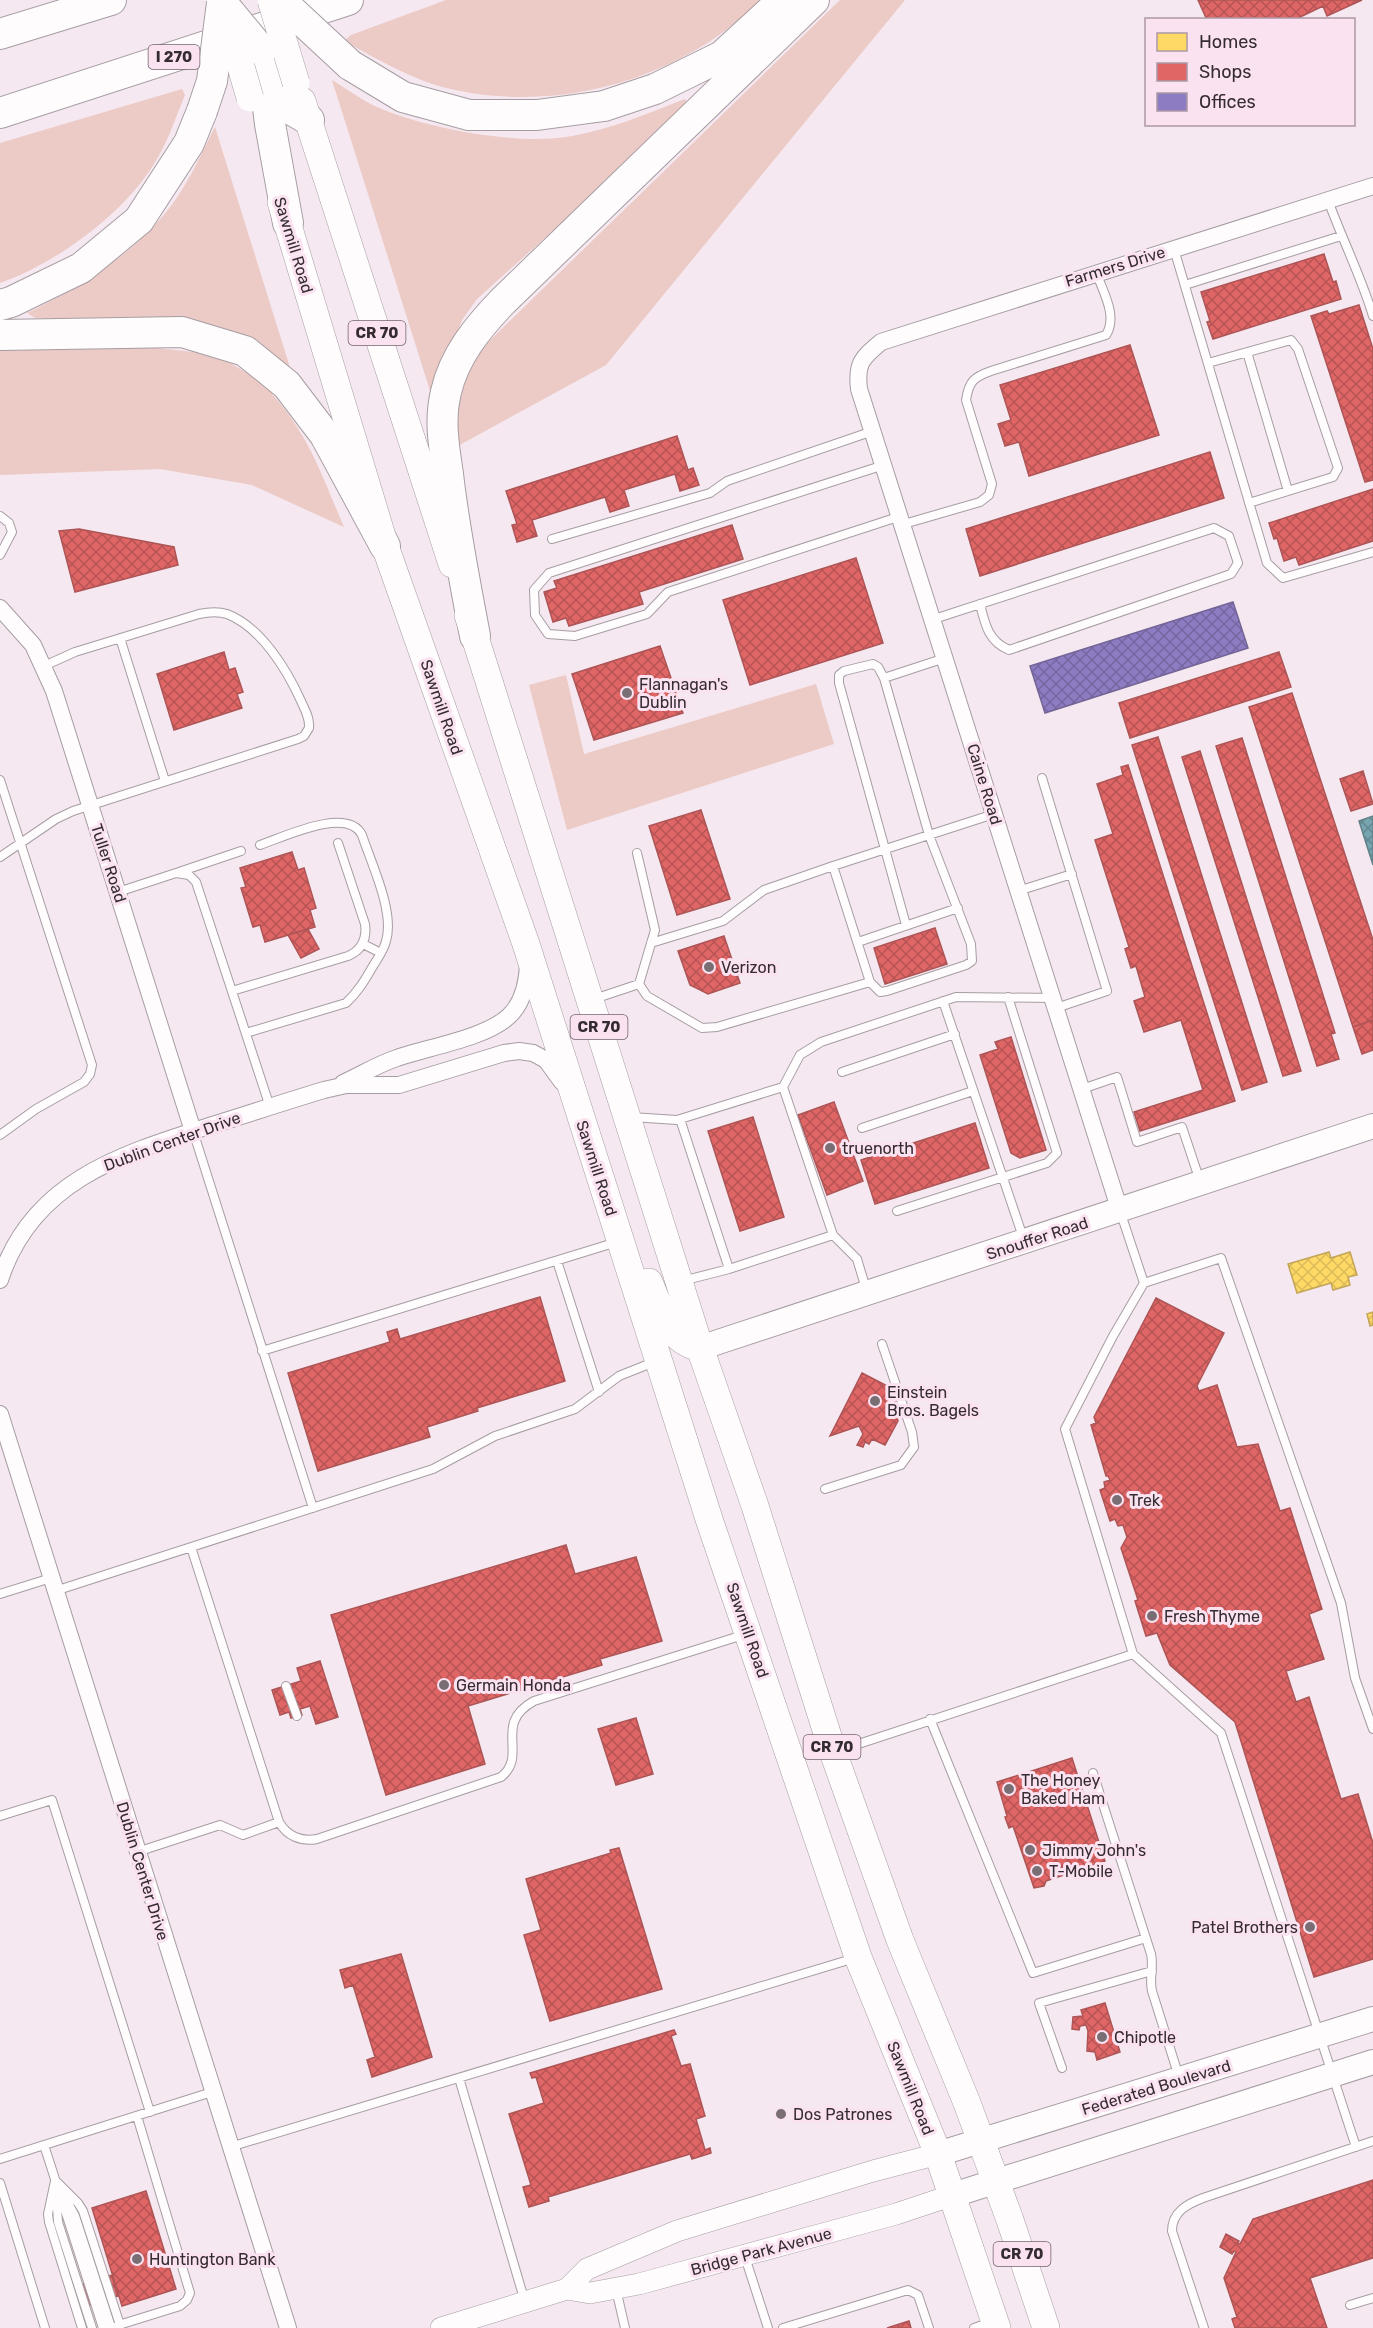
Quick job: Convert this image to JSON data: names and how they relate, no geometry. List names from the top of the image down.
{
  "streets": {
    "highway": ["I 270"],
    "main road": [
      "Sawmill Road",
      "CR 70",
      "Snouffer Road",
      "Federated Boulevard"
    ],
    "street": [
      "Farmers Drive",
      "Caine Road",
      "Tuller Road",
      "Dublin Center Drive",
      "Bridge Park Avenue"
    ]
  },
  "crossings": [
    ["Sawmill Road", "Dublin Center Drive"],
    ["Sawmill Road", "Federated Boulevard"],
    ["Sawmill Road", "Bridge Park Avenue"],
    ["Farmers Drive", "Caine Road"],
    ["CR 70", "Snouffer Road"],
    ["CR 70", "Federated Boulevard"],
    ["Caine Road", "Snouffer Road"],
    ["Tuller Road", "Dublin Center Drive"],
    ["Federated Boulevard", "Bridge Park Avenue"]
  ],
  "places": [
    "Flannagan's Dublin",
    "Verizon",
    "truenorth",
    "Einstein Bros. Bagels",
    "Trek",
    "Fresh Thyme",
    "Germain Honda",
    "The Honey Baked Ham",
    "Jimmy John's",
    "T-Mobile",
    "Patel Brothers",
    "Chipotle",
    "Dos Patrones",
    "Huntington Bank"
  ],
  "legend": ["Homes", "Shops", "Offices"]
}
